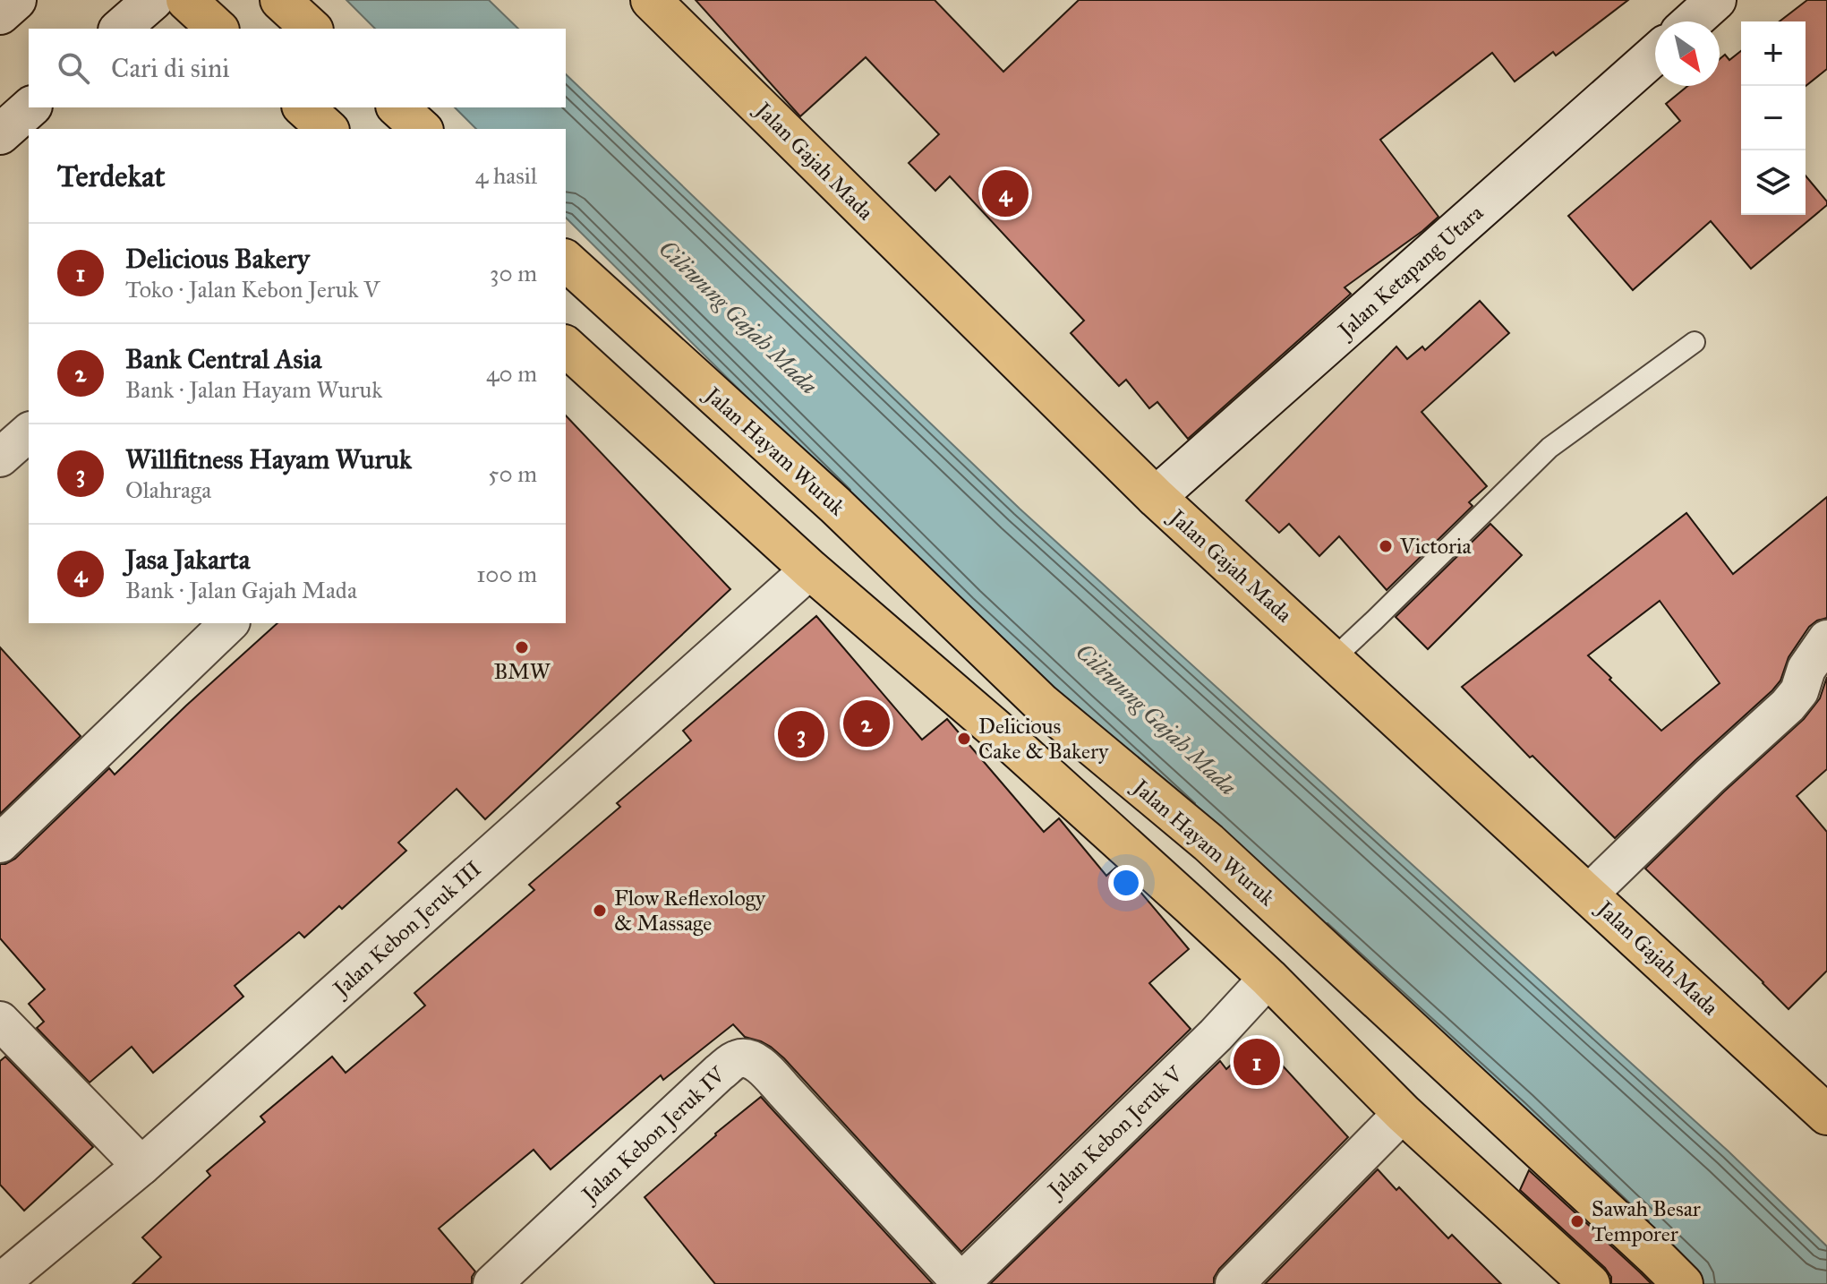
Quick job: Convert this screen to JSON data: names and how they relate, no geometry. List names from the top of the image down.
{
  "streets": {
    "main road": ["Jalan Gajah Mada", "Jalan Hayam Wuruk"],
    "street": [
      "Jalan Ketapang Utara",
      "Jalan Kebon Jeruk III",
      "Jalan Kebon Jeruk V",
      "Jalan Kebon Jeruk IV"
    ]
  },
  "crossings": [
    ["Jalan Gajah Mada", "Jalan Ketapang Utara"],
    ["Jalan Kebon Jeruk V", "Jalan Kebon Jeruk IV"]
  ],
  "water": ["Ciliwung Gajah Mada"],
  "places": [
    "Victoria",
    "BMW",
    "Delicious Cake & Bakery",
    "Flow Reflexology & Massage",
    "Sawah Besar Temporer"
  ],
  "north": "bottom right",
  "page": {
    "map_buttons": ["+", "−"],
    "search": "Cari di sini",
    "heading": ["Terdekat", "4 hasil"],
    "pins": [
      "4",
      "2",
      "3",
      "1"
    ],
    "list": [
      {
        "mark": "1",
        "name": "Delicious Bakery",
        "note": "Toko · Jalan Kebon Jeruk V",
        "value": "30 m"
      },
      {
        "mark": "2",
        "name": "Bank Central Asia",
        "note": "Bank · Jalan Hayam Wuruk",
        "value": "40 m"
      },
      {
        "mark": "3",
        "name": "Willfitness Hayam Wuruk",
        "note": "Olahraga",
        "value": "50 m"
      },
      {
        "mark": "4",
        "name": "Jasa Jakarta",
        "note": "Bank · Jalan Gajah Mada",
        "value": "100 m"
      }
    ]
  }
}
